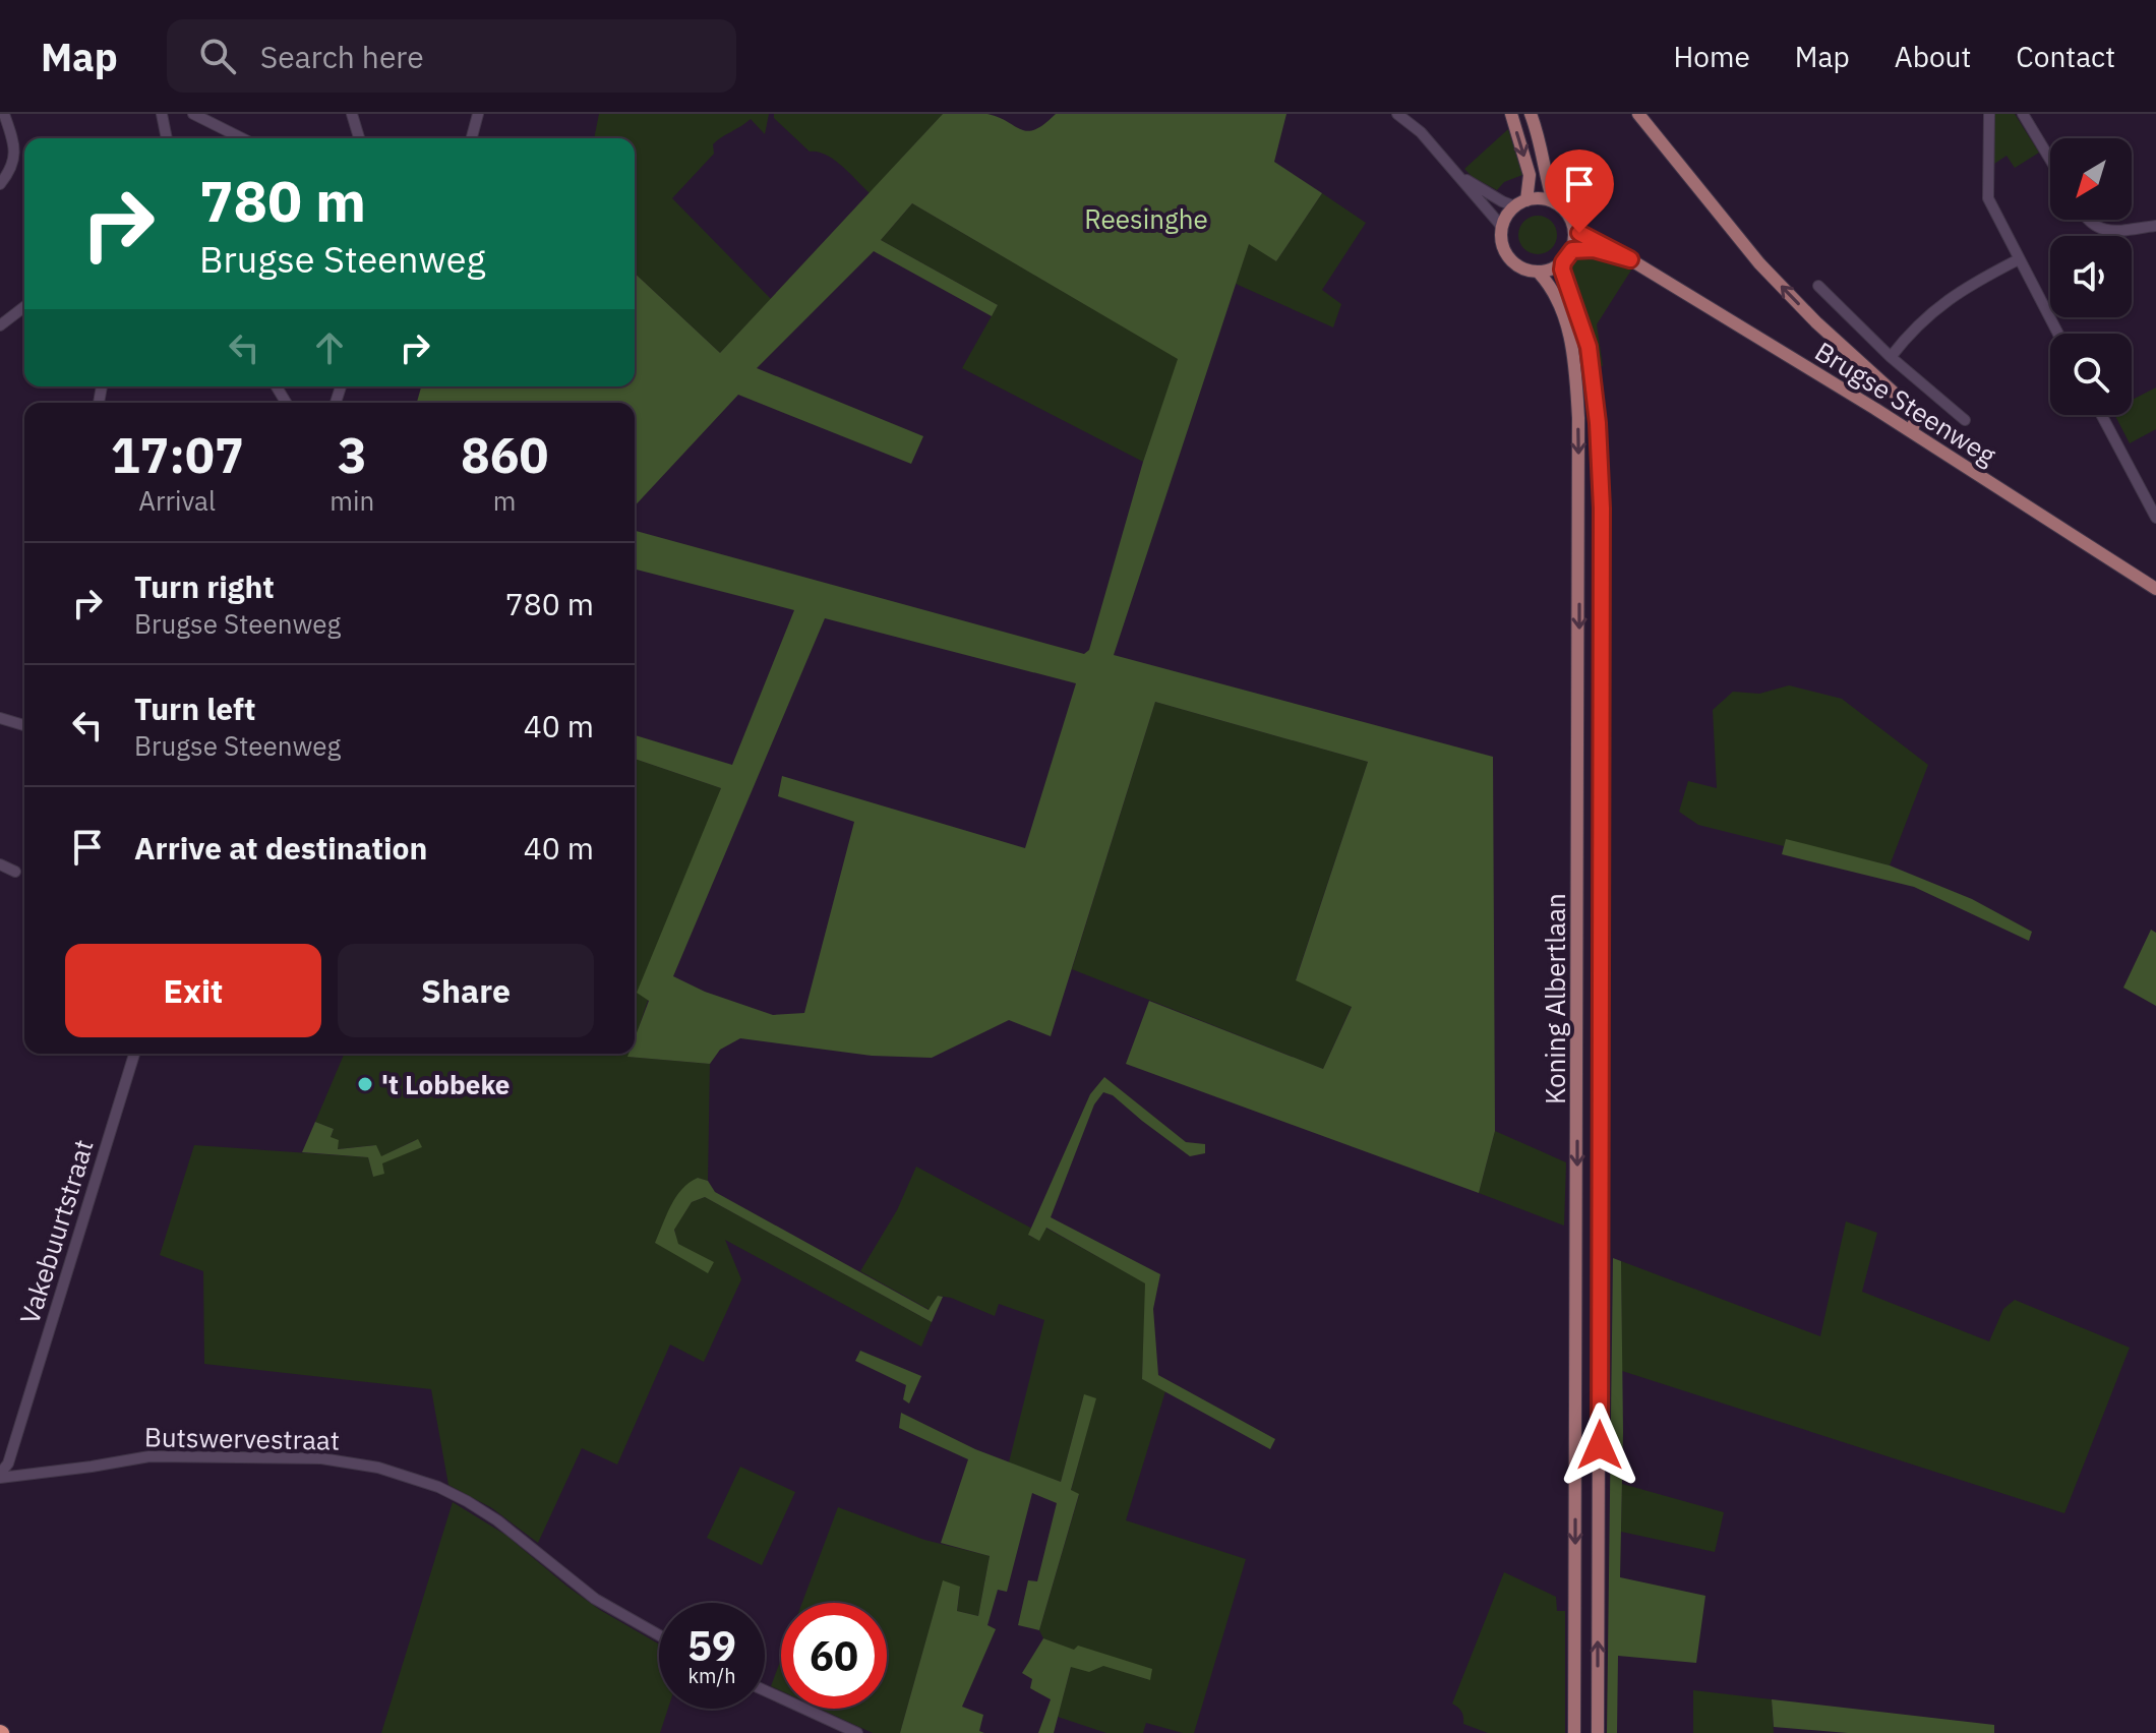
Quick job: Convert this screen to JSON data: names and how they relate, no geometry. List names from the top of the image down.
{
  "streets": {
    "main road": ["Brugse Steenweg", "Koning Albertlaan"],
    "street": ["Vakebuurtstraat", "Butswervestraat"]
  },
  "crossings": [
    ["Brugse Steenweg", "Koning Albertlaan"],
    ["Vakebuurtstraat", "Butswervestraat"]
  ],
  "parks": ["Reesinghe"],
  "places": ["'t Lobbeke"],
  "north": "bottom left",
  "page": {
    "header": "Map",
    "search": "Search here",
    "nav": [
      "Home",
      "Map",
      "About",
      "Contact"
    ],
    "turn": ["780 m", "Brugse Steenweg"],
    "eta": [
      "17:07",
      "Arrival",
      "3",
      "min",
      "860",
      "m"
    ],
    "list": [
      {
        "name": "Turn right",
        "note": "Brugse Steenweg",
        "value": "780 m"
      },
      {
        "name": "Turn left",
        "note": "Brugse Steenweg",
        "value": "40 m"
      },
      {
        "name": "Arrive at destination",
        "value": "40 m"
      }
    ],
    "buttons": ["Exit", "Share"],
    "speed": "59 km/h",
    "limit": "60"
  }
}
